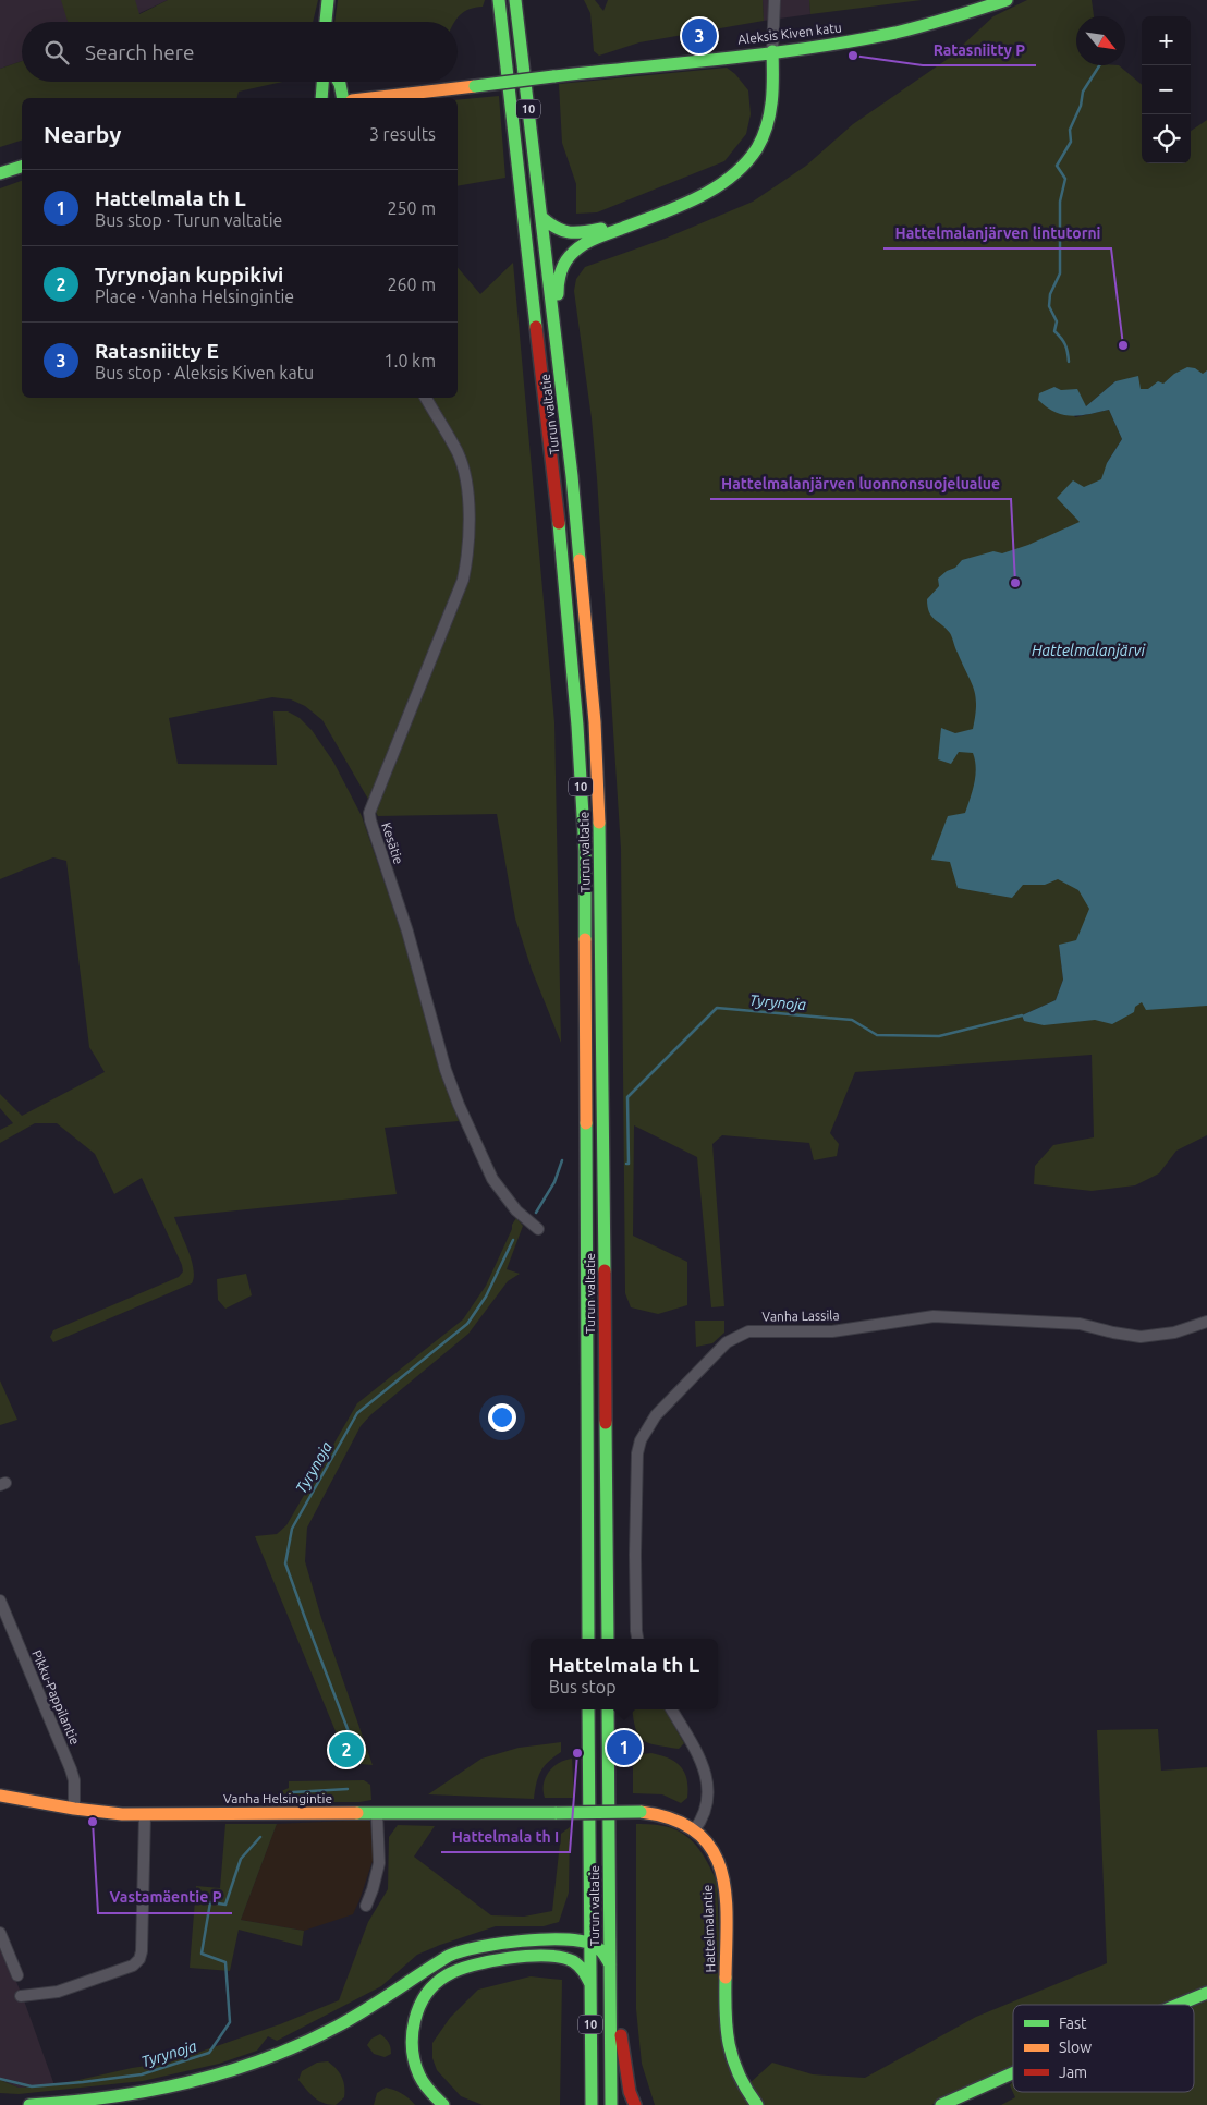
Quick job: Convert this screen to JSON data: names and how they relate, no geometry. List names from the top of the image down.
{
  "streets": {
    "main road": [
      "Aleksis Kiven katu",
      "10",
      "Turun valtatie",
      "Vanha Helsingintie",
      "Hattelmalantie"
    ],
    "street": ["Kesätie", "Vanha Lassila", "Pikku-Pappilantie"]
  },
  "crossings": [
    ["Pikku-Pappilantie", "Vanha Helsingintie"],
    ["Vanha Helsingintie", "Hattelmalantie"]
  ],
  "water": ["Hattelmalanjärvi", "Tyrynoja"],
  "places": [
    "Ratasniitty P",
    "Hattelmalanjärven lintutorni",
    "Hattelmalanjärven luonnonsuojelualue",
    "Hattelmala th I",
    "Vastamäentie P"
  ],
  "legend": ["Fast", "Slow", "Jam"],
  "north": "bottom right",
  "page": {
    "map_buttons": ["+", "−"],
    "pins": ["3", "1", "2"],
    "search": "Search here",
    "heading": ["Nearby", "3 results"],
    "list": [
      {
        "mark": "1",
        "name": "Hattelmala th L",
        "note": "Bus stop · Turun valtatie",
        "value": "250 m"
      },
      {
        "mark": "2",
        "name": "Tyrynojan kuppikivi",
        "note": "Place · Vanha Helsingintie",
        "value": "260 m"
      },
      {
        "mark": "3",
        "name": "Ratasniitty E",
        "note": "Bus stop · Aleksis Kiven katu",
        "value": "1.0 km"
      }
    ],
    "popup": ["Hattelmala th L", "Bus stop"]
  }
}
